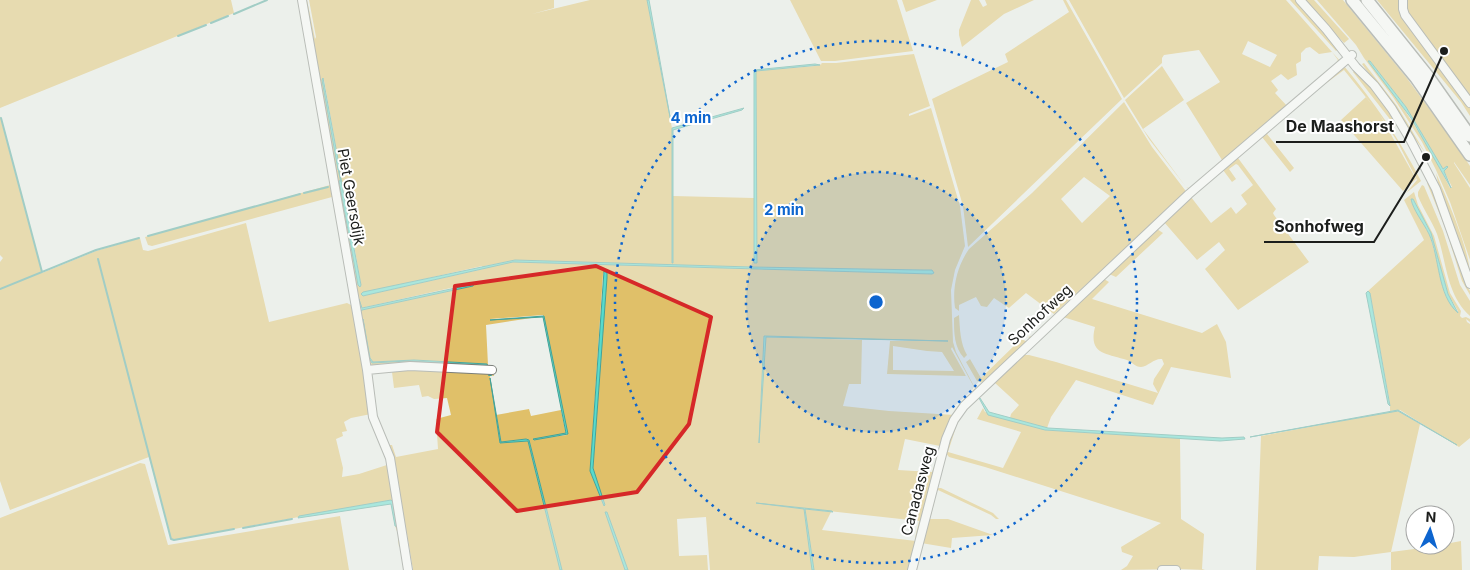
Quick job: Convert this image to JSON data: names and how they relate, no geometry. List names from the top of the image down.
{
  "streets": {
    "street": ["Piet Geersdijk", "Sonhofweg", "Canadasweg"]
  },
  "crossings": [
    ["Sonhofweg", "Canadasweg"]
  ],
  "places": ["De Maashorst", "Sonhofweg"],
  "north": "top",
  "rings": ["4 min", "2 min"]
}
